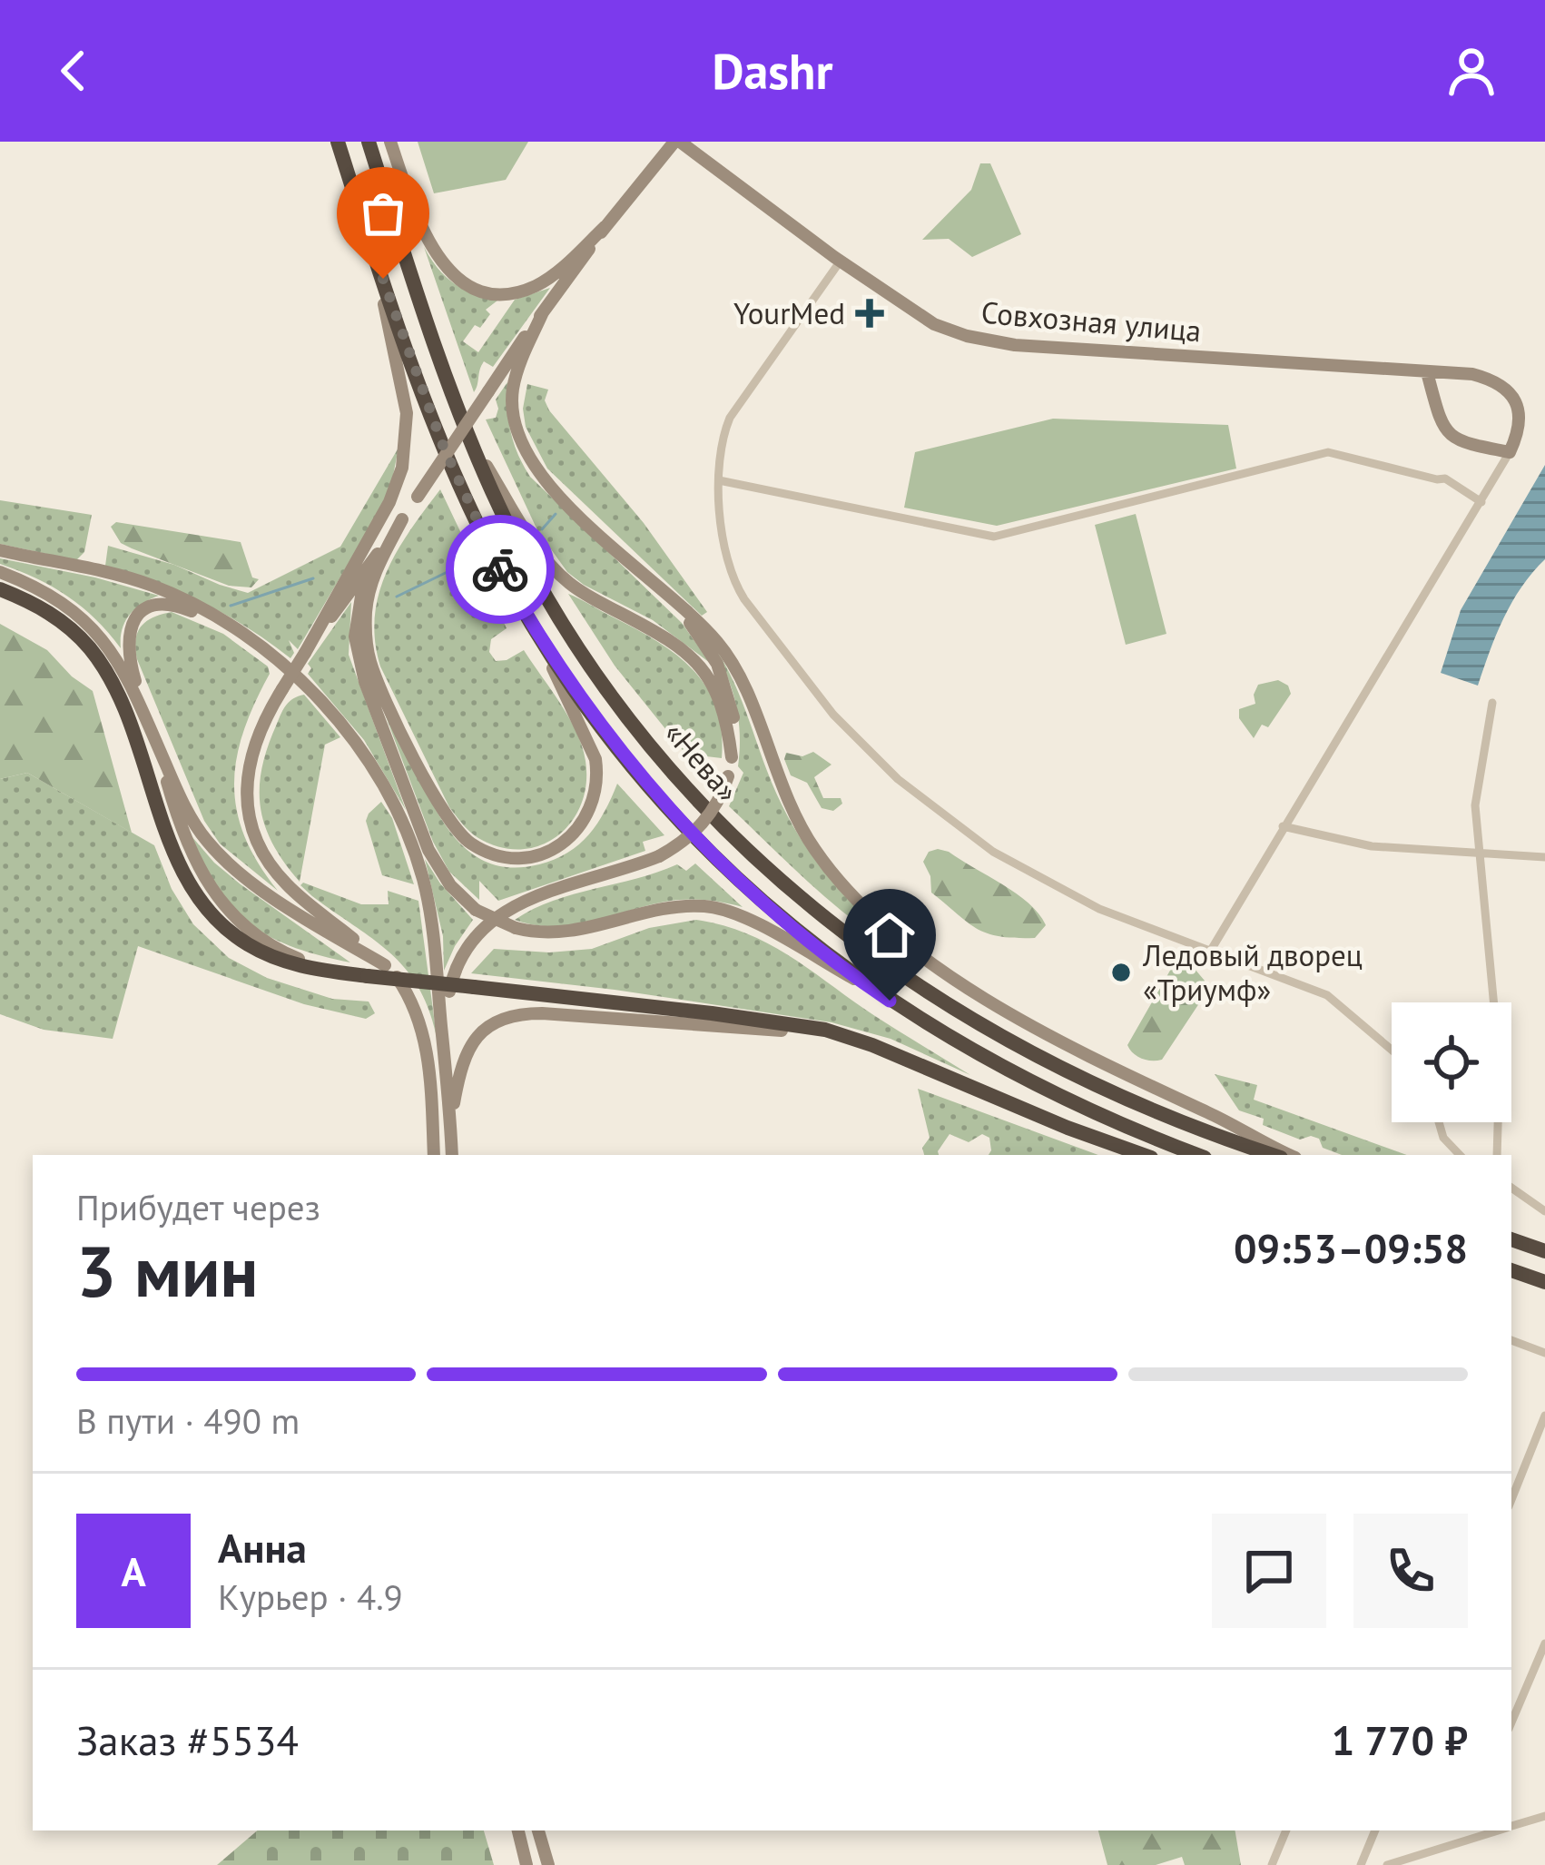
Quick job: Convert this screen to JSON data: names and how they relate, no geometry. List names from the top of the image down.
{
  "streets": {
    "highway": ["«Нева»"],
    "street": ["Совхозная улица"]
  },
  "places": {
    "health": ["YourMed"],
    "other": ["Ледовый дворец «Триумф»"]
  },
  "page": {
    "header": "Dashr",
    "heading": ["3 мин", "Прибудет через", "09:53–09:58"],
    "panel": [
      "Анна",
      "Курьер · 4.9",
      "Заказ #5534",
      "1 770 ₽"
    ],
    "bar": "В пути · 490 m",
    "round": "А"
  }
}
